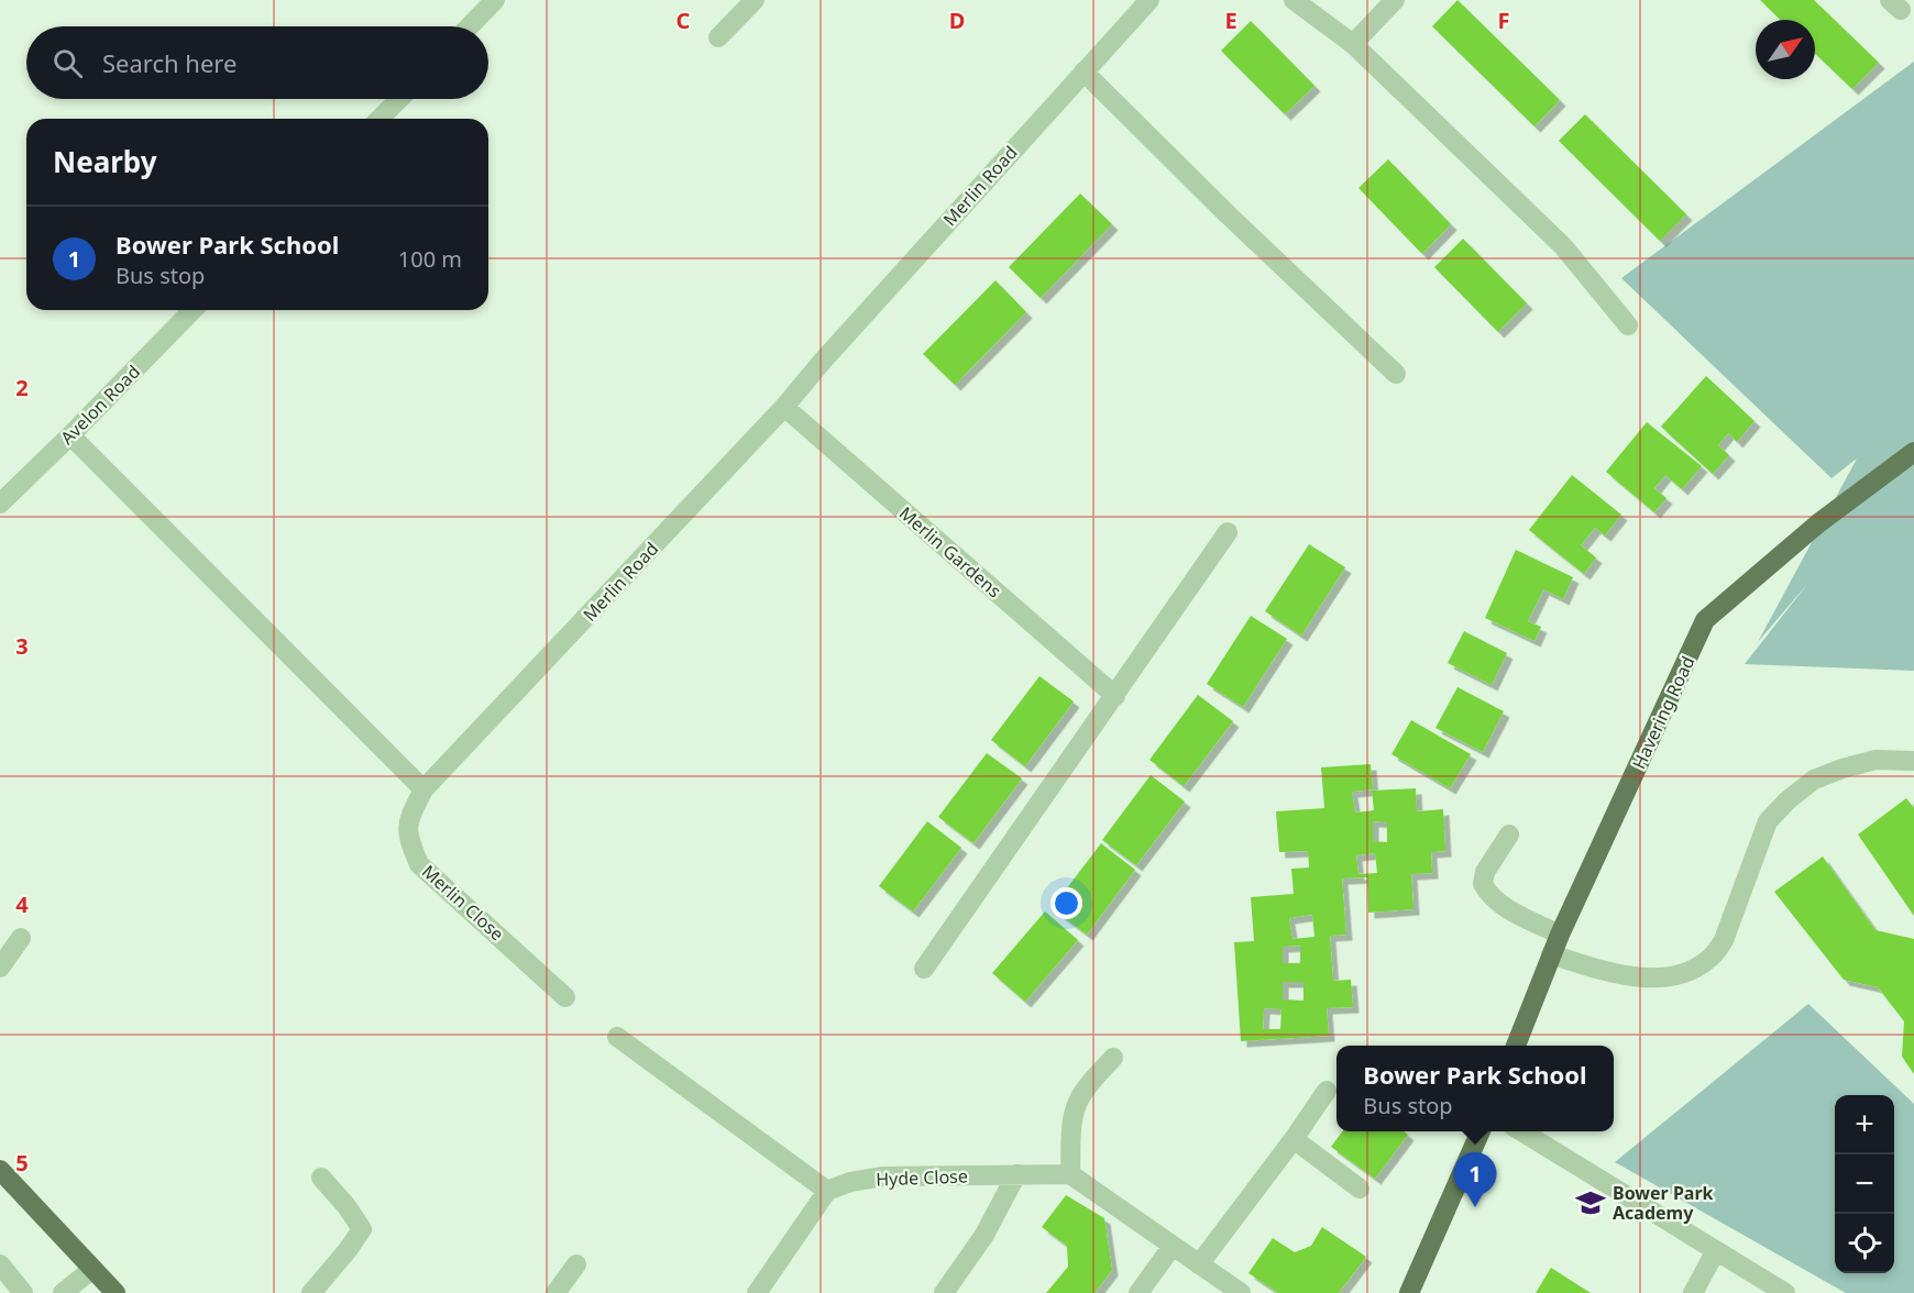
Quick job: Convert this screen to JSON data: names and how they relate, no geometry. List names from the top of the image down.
{
  "streets": {
    "main road": ["Havering Road"],
    "street": [
      "Merlin Road",
      "Avelon Road",
      "Merlin Gardens",
      "Merlin Close",
      "Hyde Close"
    ]
  },
  "crossings": [
    ["Merlin Road", "Merlin Gardens"],
    ["Merlin Road", "Merlin Close"]
  ],
  "places": {
    "school or university": ["Bower Park Academy"]
  },
  "north": "top right",
  "page": {
    "search": "Search here",
    "heading": "Nearby",
    "list": [
      {
        "mark": "1",
        "name": "Bower Park School",
        "note": "Bus stop",
        "value": "100 m"
      }
    ],
    "popup": ["Bower Park School", "Bus stop"],
    "map_buttons": ["+", "−"],
    "pins": "1"
  },
  "grid": {
    "columns": [
      "C",
      "D",
      "E",
      "F"
    ],
    "rows": [
      "2",
      "3",
      "4",
      "5"
    ]
  }
}
